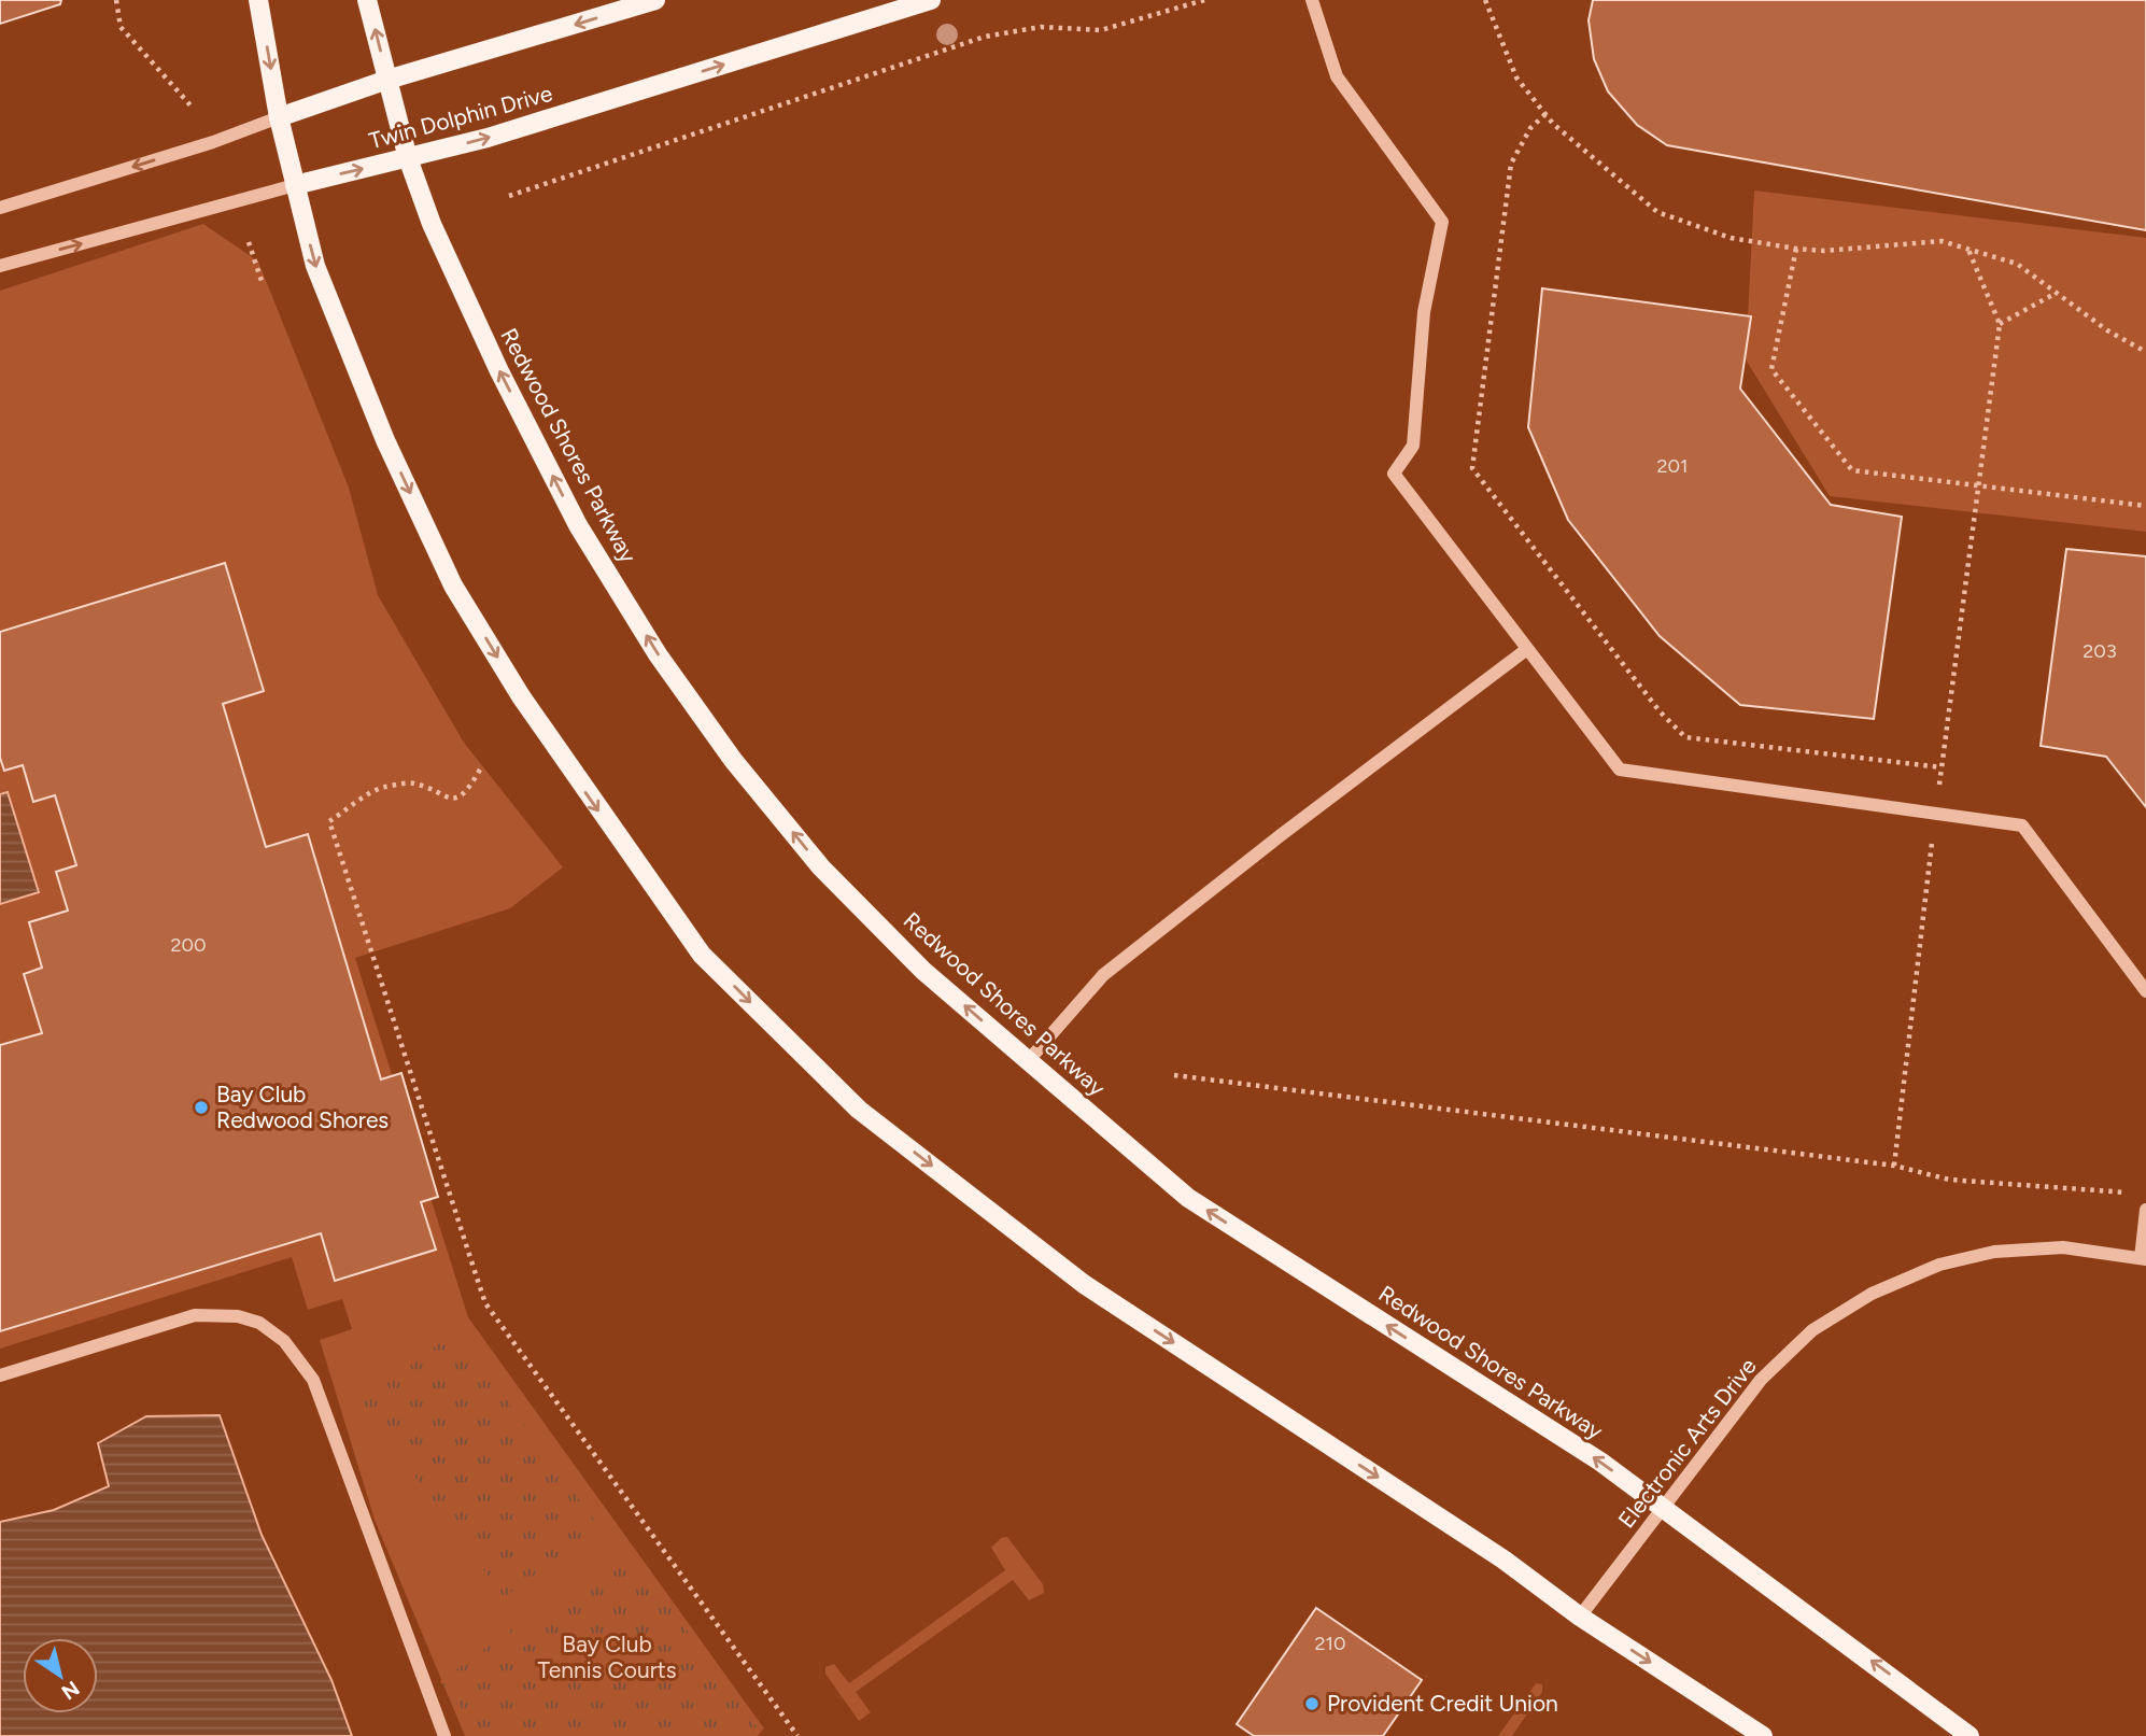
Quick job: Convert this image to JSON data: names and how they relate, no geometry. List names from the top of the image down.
{
  "streets": {
    "main road": ["Twin Dolphin Drive", "Redwood Shores Parkway"],
    "street": ["Electronic Arts Drive"]
  },
  "crossings": [
    ["Twin Dolphin Drive", "Redwood Shores Parkway"],
    ["Redwood Shores Parkway", "Electronic Arts Drive"]
  ],
  "parks": ["Bay Club Tennis Courts"],
  "places": ["Bay Club Redwood Shores", "Provident Credit Union"],
  "house_numbers": [
    "201",
    "203",
    "200",
    "210"
  ],
  "north": "bottom right"
}
